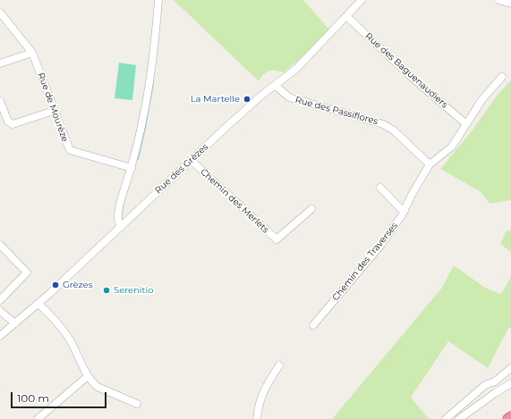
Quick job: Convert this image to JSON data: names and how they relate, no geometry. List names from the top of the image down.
{
  "streets": {
    "street": [
      "Rue des Baguenaudiers",
      "Rue de Mourèze",
      "Rue des Passiflores",
      "Rue des Grèzes",
      "Chemin des Merlets",
      "Chemin des Traverses"
    ]
  },
  "crossings": [
    ["Rue des Baguenaudiers", "Rue des Grèzes"],
    ["Rue des Baguenaudiers", "Chemin des Traverses"],
    ["Rue des Passiflores", "Rue des Grèzes"],
    ["Rue des Passiflores", "Chemin des Traverses"],
    ["Rue des Grèzes", "Chemin des Merlets"]
  ],
  "places": ["La Martelle", "Grèzes", "Serenitio"],
  "scale_bar": "100 m"
}
